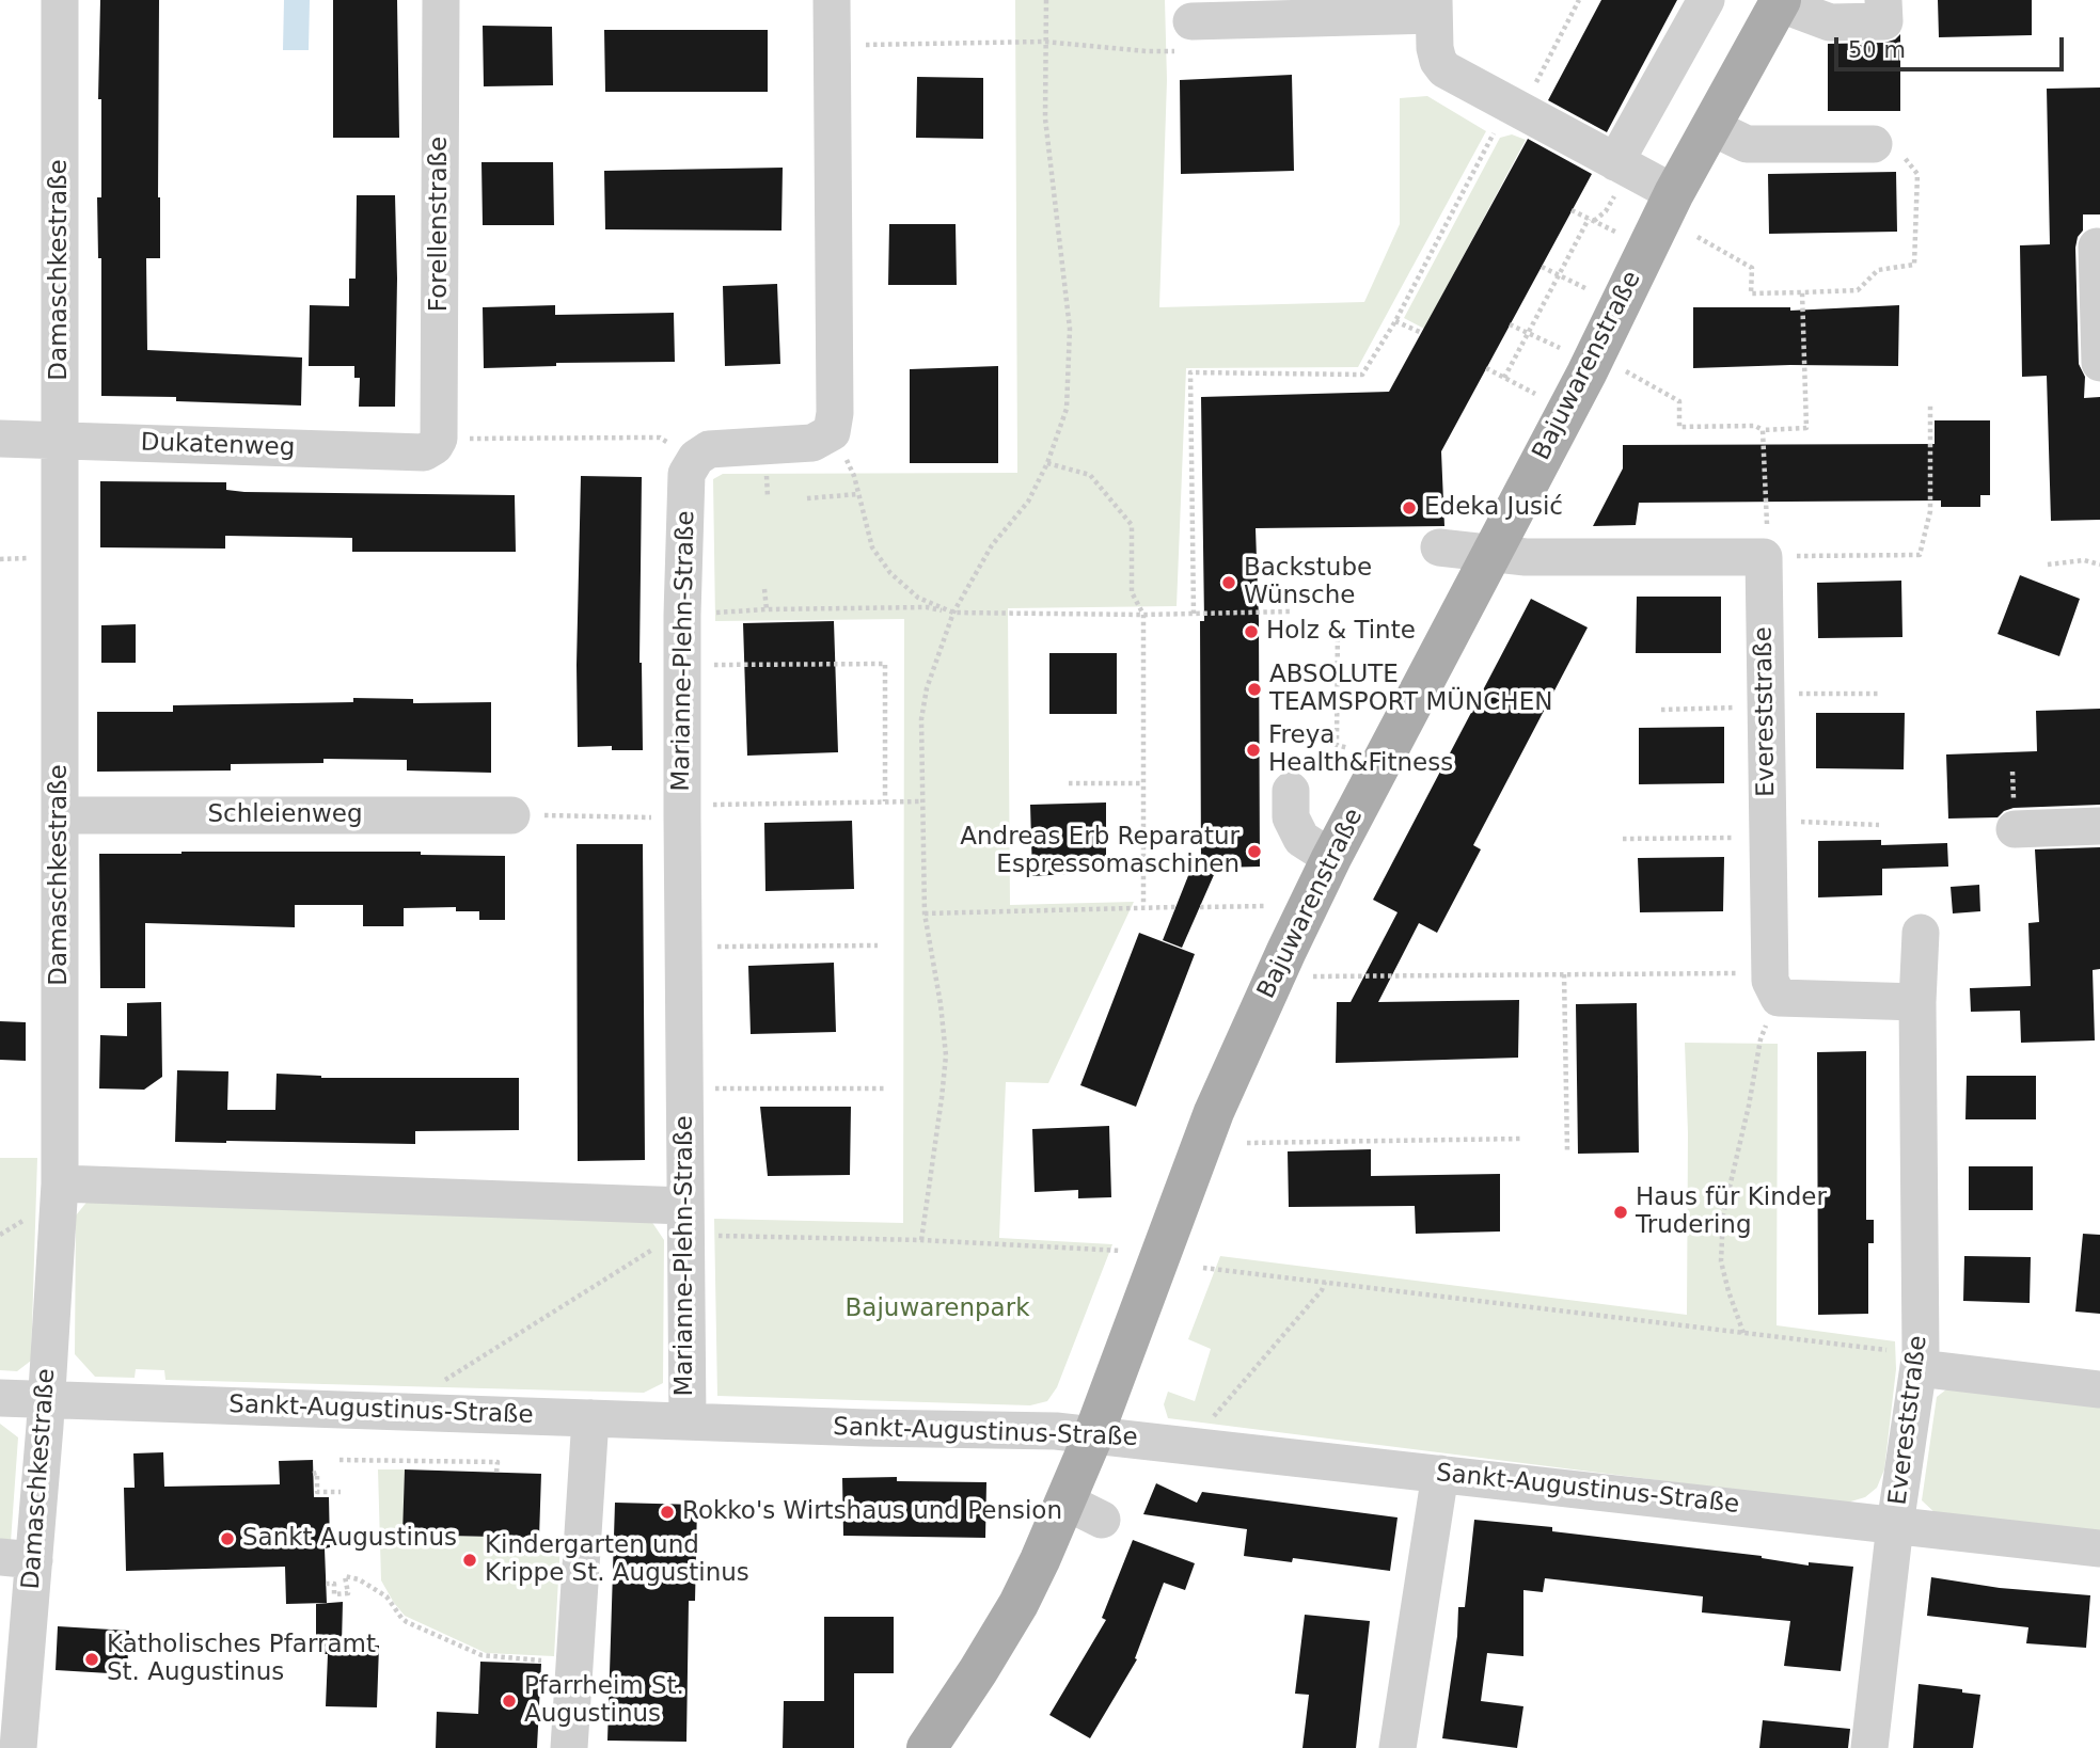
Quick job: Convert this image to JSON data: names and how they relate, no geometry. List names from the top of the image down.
{
  "streets": {
    "main road": ["Bajuwarenstraße"],
    "street": [
      "Forellenstraße",
      "Damaschkestraße",
      "Dukatenweg",
      "Marianne-Plehn-Straße",
      "Evereststraße",
      "Schleienweg",
      "Sankt-Augustinus-Straße"
    ]
  },
  "crossings": [
    ["Forellenstraße", "Dukatenweg"],
    ["Damaschkestraße", "Dukatenweg"],
    ["Damaschkestraße", "Schleienweg"],
    ["Damaschkestraße", "Sankt-Augustinus-Straße"],
    ["Bajuwarenstraße", "Evereststraße"],
    ["Bajuwarenstraße", "Sankt-Augustinus-Straße"],
    ["Marianne-Plehn-Straße", "Sankt-Augustinus-Straße"],
    ["Evereststraße", "Sankt-Augustinus-Straße"]
  ],
  "parks": ["Bajuwarenpark"],
  "places": [
    "Edeka Jusić",
    "Backstube Wünsche",
    "Holz & Tinte",
    "ABSOLUTE TEAMSPORT MÜNCHEN",
    "Freya Health&Fitness",
    "Andreas Erb Reparatur Espressomaschinen",
    "Haus für Kinder Trudering",
    "Rokko's Wirtshaus und Pension",
    "Sankt Augustinus",
    "Kindergarten und Krippe St. Augustinus",
    "Katholisches Pfarramt St. Augustinus",
    "Pfarrheim St. Augustinus"
  ],
  "scale_bar": "50 m"
}
